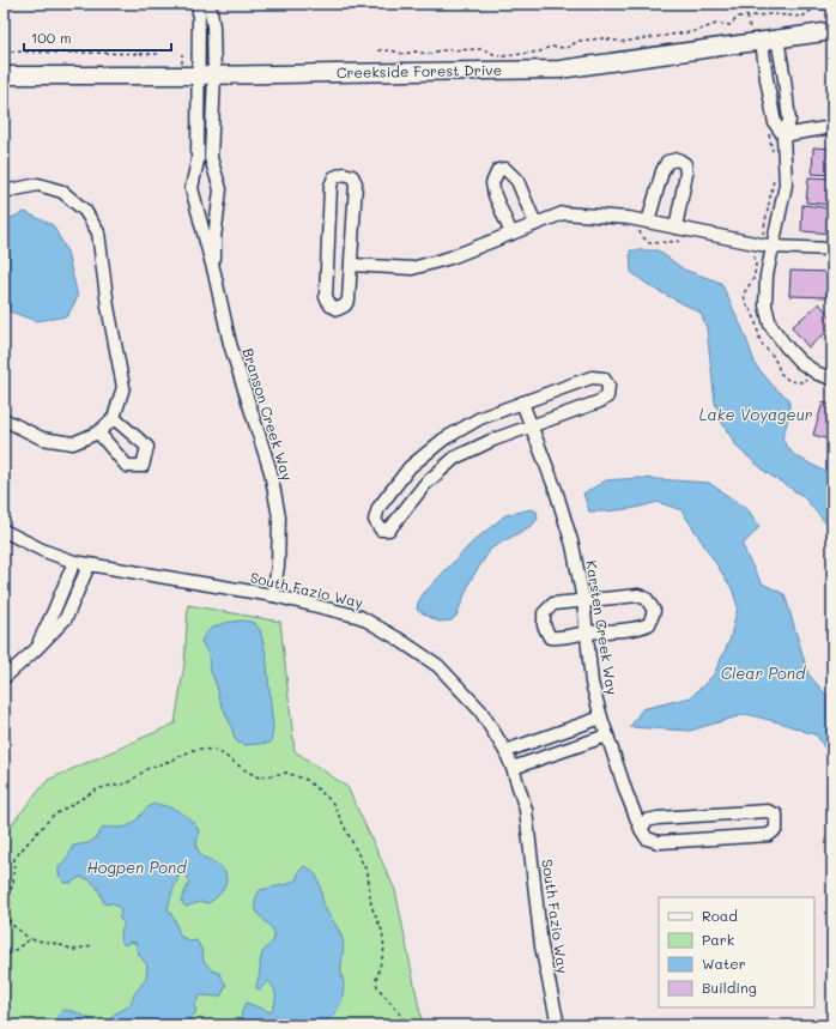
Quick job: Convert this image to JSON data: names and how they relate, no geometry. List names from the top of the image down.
{
  "streets": {
    "main road": ["Creekside Forest Drive"],
    "street": ["Branson Creek Way", "South Fazio Way", "Karsten Creek Way"]
  },
  "crossings": [
    ["Creekside Forest Drive", "Branson Creek Way"],
    ["Branson Creek Way", "South Fazio Way"]
  ],
  "water": ["Lake Voyageur", "Clear Pond", "Hogpen Pond"],
  "legend": [
    "Road",
    "Park",
    "Water",
    "Building"
  ],
  "scale_bar": "100 m"
}
